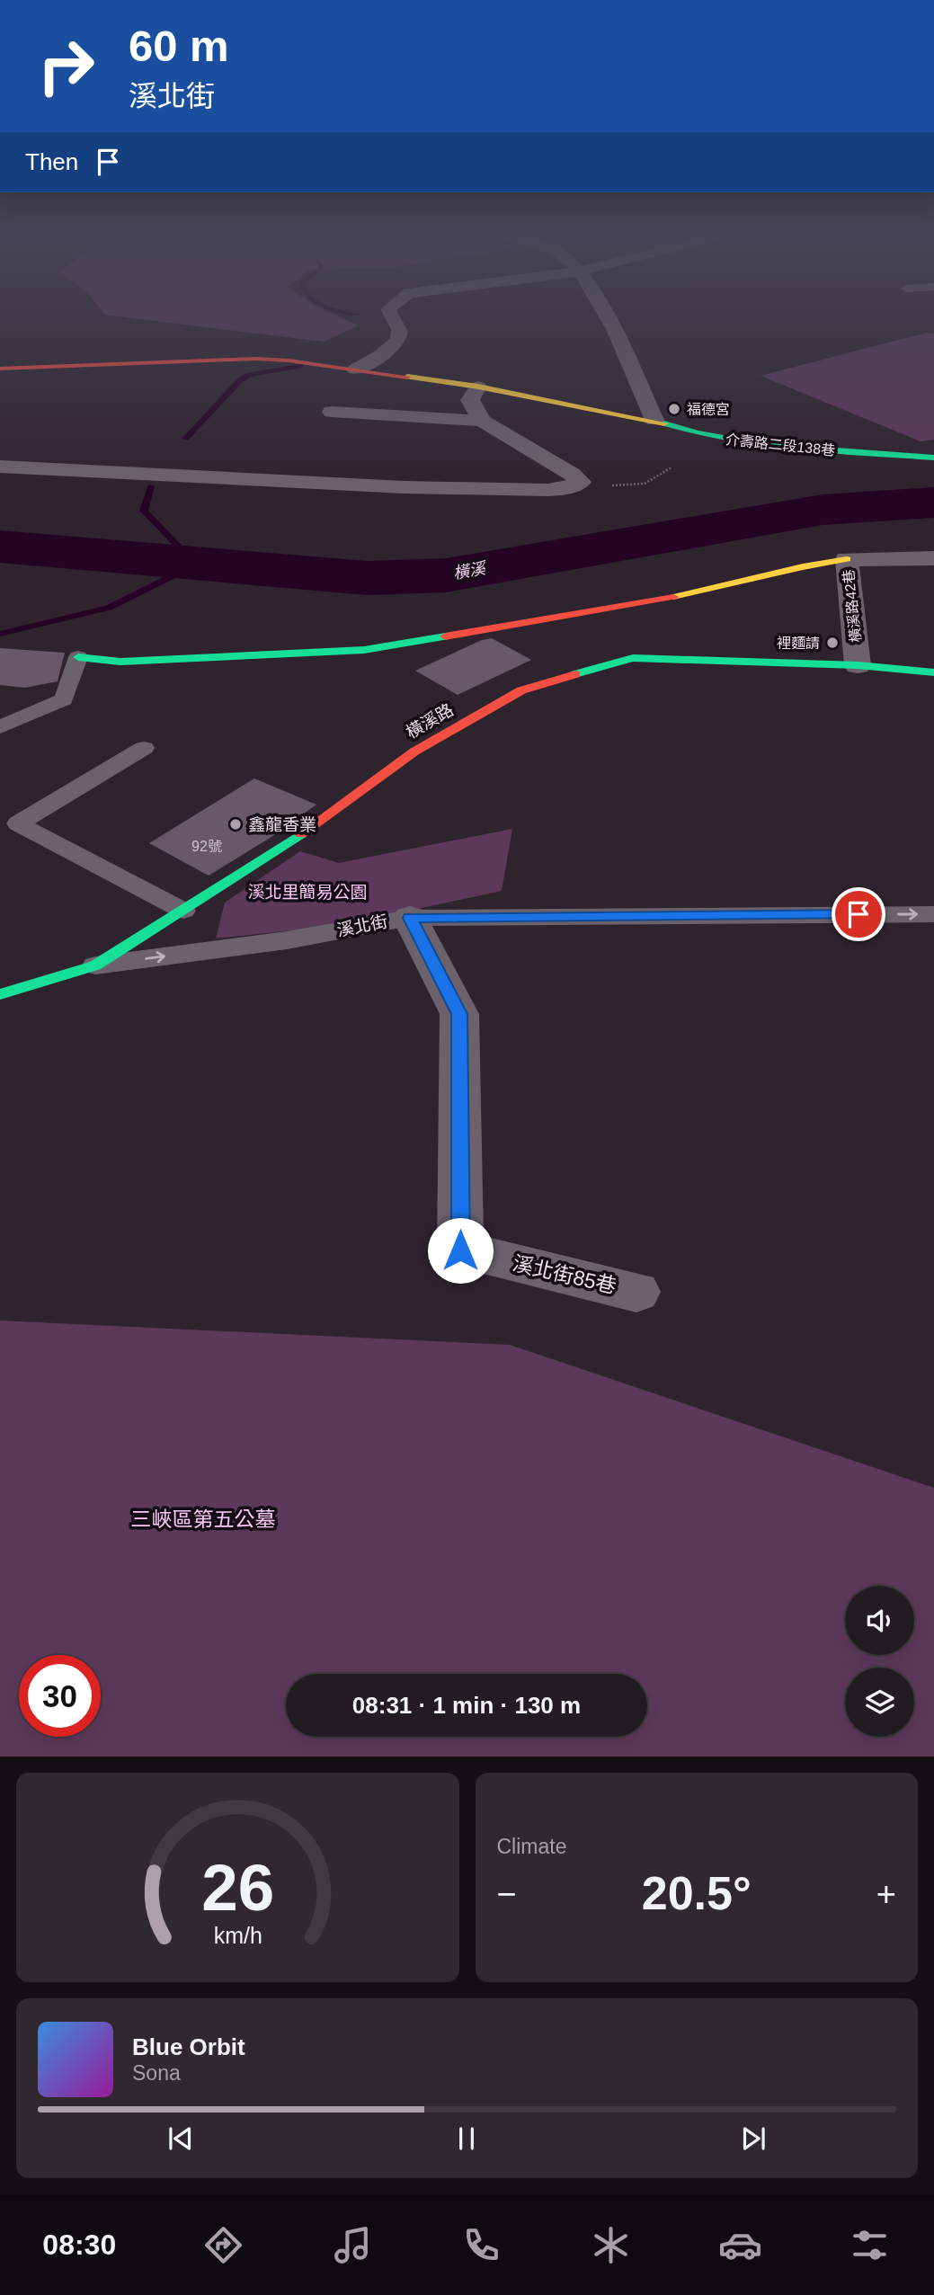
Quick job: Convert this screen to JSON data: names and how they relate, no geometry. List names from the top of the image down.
{
  "streets": {
    "street": [
      "介壽路二段138巷",
      "橫溪路42巷",
      "橫溪路",
      "溪北街85巷"
    ],
    "lane": ["溪北街"]
  },
  "crossings": [
    ["橫溪路42巷", "橫溪路"],
    ["橫溪路", "溪北街"],
    ["溪北街", "溪北街85巷"]
  ],
  "one_way": ["溪北街"],
  "water": ["橫溪"],
  "parks": ["溪北里簡易公園", "三峽區第五公墓"],
  "places": ["福德宮", "裡麵請", "鑫龍香業"],
  "house_numbers": ["92號"],
  "page": {
    "turn": ["60 m", "溪北街"],
    "then": "Then",
    "limit": "30",
    "trip": "08:31 · 1 min · 130 m",
    "tile": "Climate",
    "heat": ["−", "20.5°", "+"],
    "song": ["Blue Orbit", "Sona"],
    "tabs": "08:30",
    "gauge": ["26", "km/h"]
  }
}
